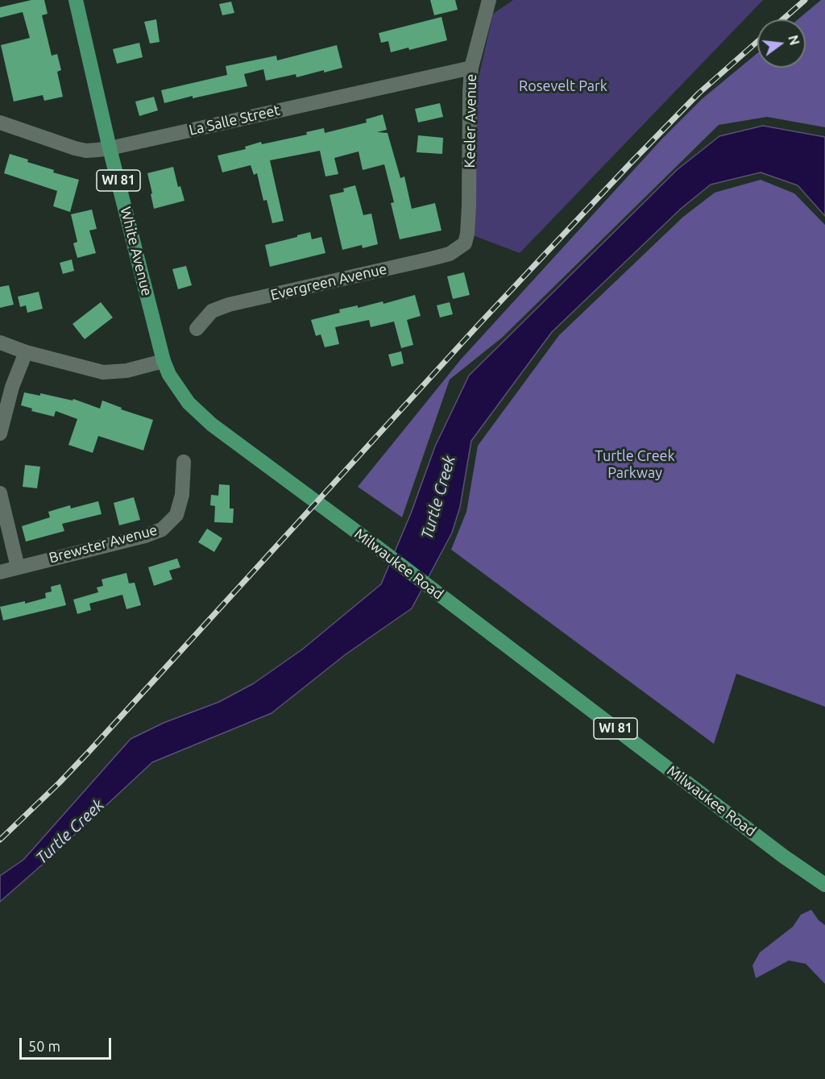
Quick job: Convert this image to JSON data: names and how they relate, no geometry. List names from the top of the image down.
{
  "streets": {
    "main road": ["WI 81", "White Avenue", "Milwaukee Road"],
    "street": [
      "La Salle Street",
      "Keeler Avenue",
      "Evergreen Avenue",
      "Brewster Avenue"
    ]
  },
  "crossings": [
    ["La Salle Street", "Keeler Avenue"],
    ["La Salle Street", "White Avenue"],
    ["Keeler Avenue", "Evergreen Avenue"],
    ["White Avenue", "Milwaukee Road"]
  ],
  "water": ["Turtle Creek"],
  "parks": ["Rosevelt Park", "Turtle Creek Parkway"],
  "scale_bar": "50 m",
  "north": "right"
}
